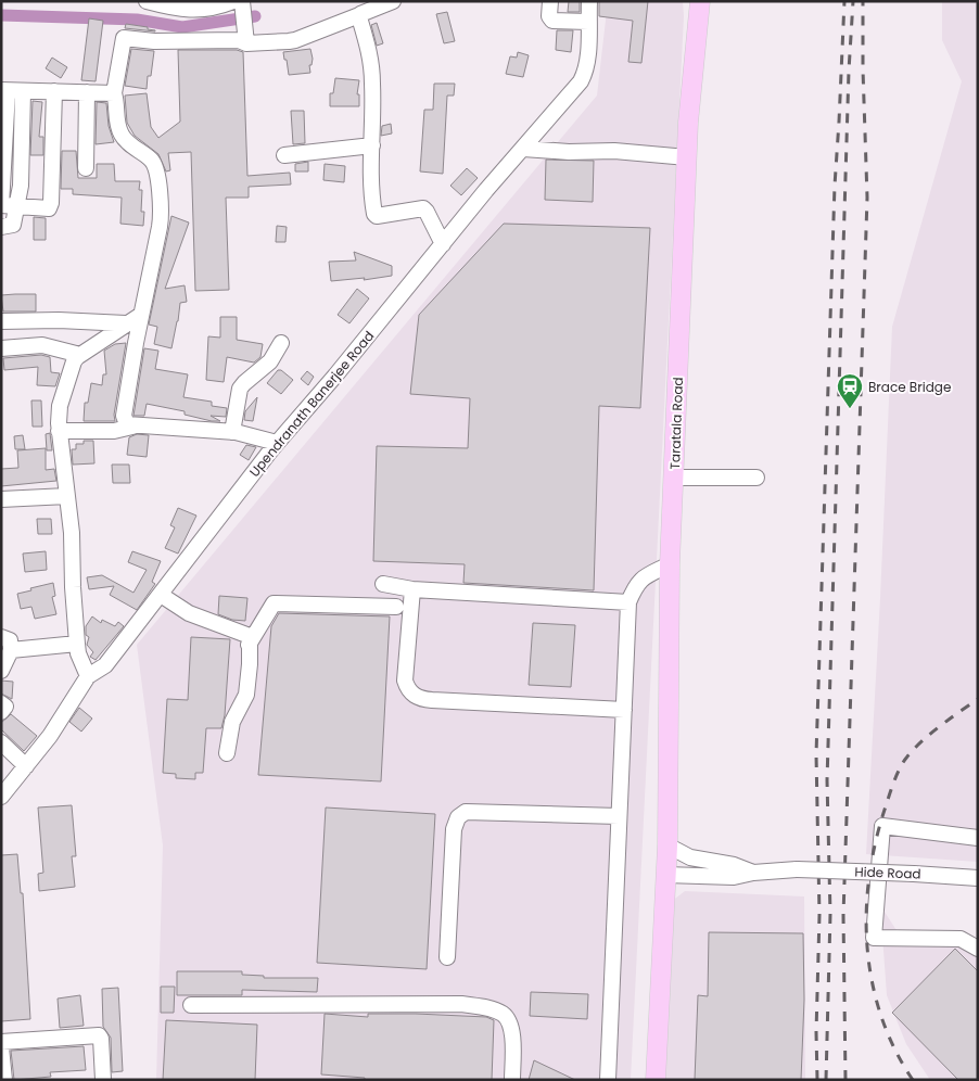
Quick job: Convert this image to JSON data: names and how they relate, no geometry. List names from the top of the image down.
{
  "streets": {
    "main road": ["Taratala Road"],
    "street": ["Upendranath Banerjee Road", "Hide Road"]
  },
  "crossings": [
    ["Taratala Road", "Hide Road"]
  ],
  "places": {
    "station": ["Brace Bridge"]
  }
}
